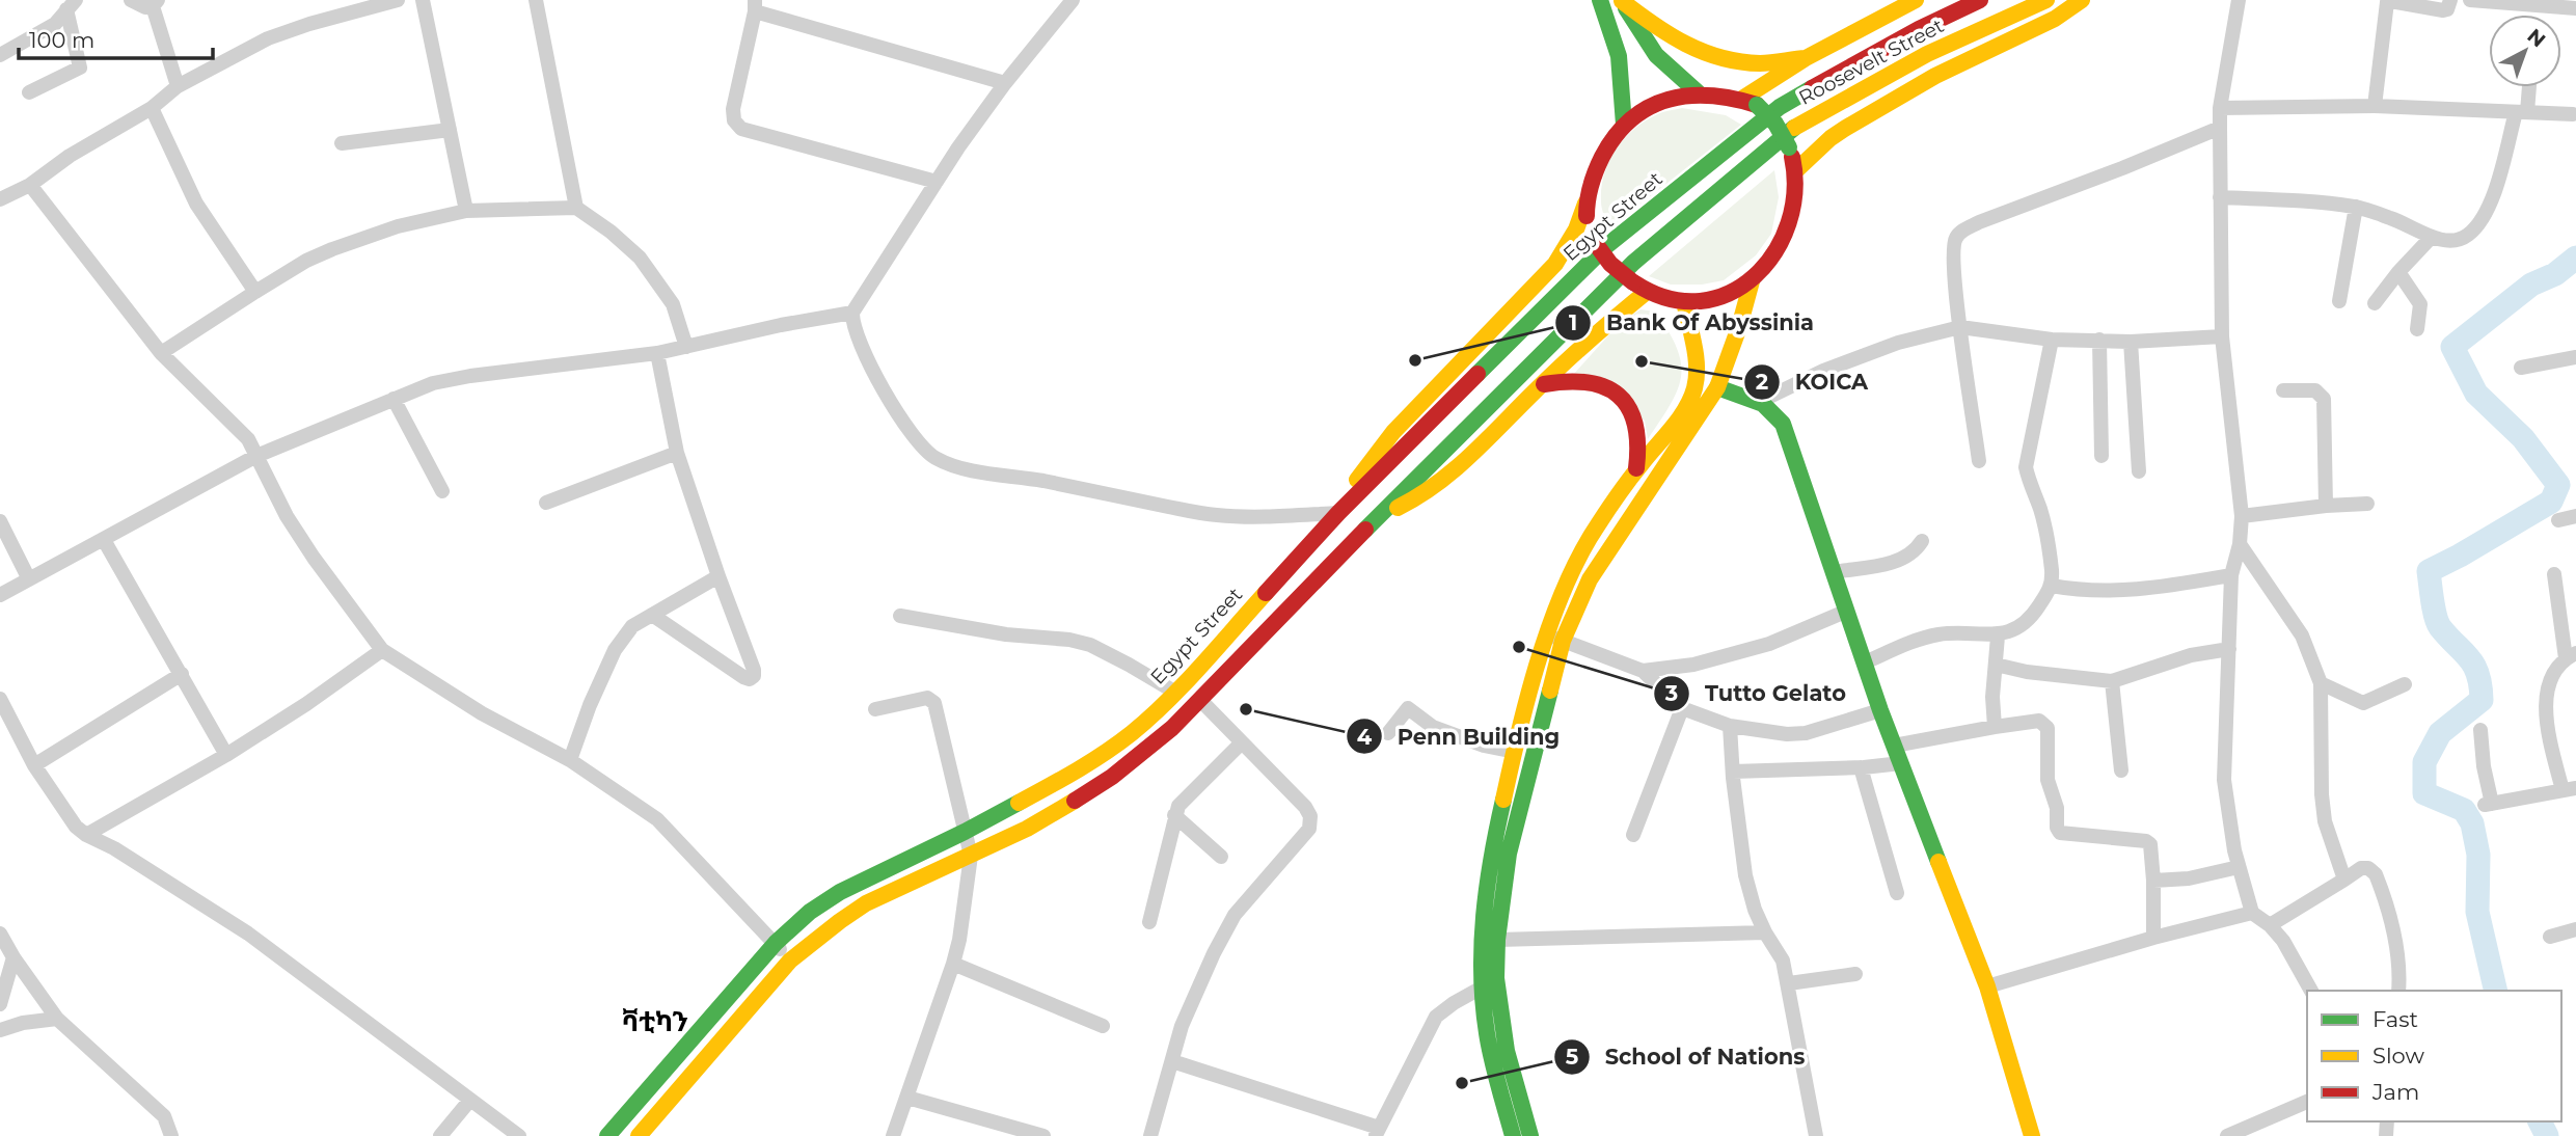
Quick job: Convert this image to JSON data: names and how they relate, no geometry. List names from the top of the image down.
{
  "streets": {
    "main road": ["Roosevelt Street", "Egypt Street"]
  },
  "crossings": [
    ["Roosevelt Street", "Egypt Street"]
  ],
  "districts": ["ቫቲካን"],
  "places": [
    "Bank Of Abyssinia",
    "KOICA",
    "Tutto Gelato",
    "Penn Building",
    "School of Nations"
  ],
  "legend": ["Fast", "Slow", "Jam"],
  "scale_bar": "100 m",
  "north": "top right"
}
